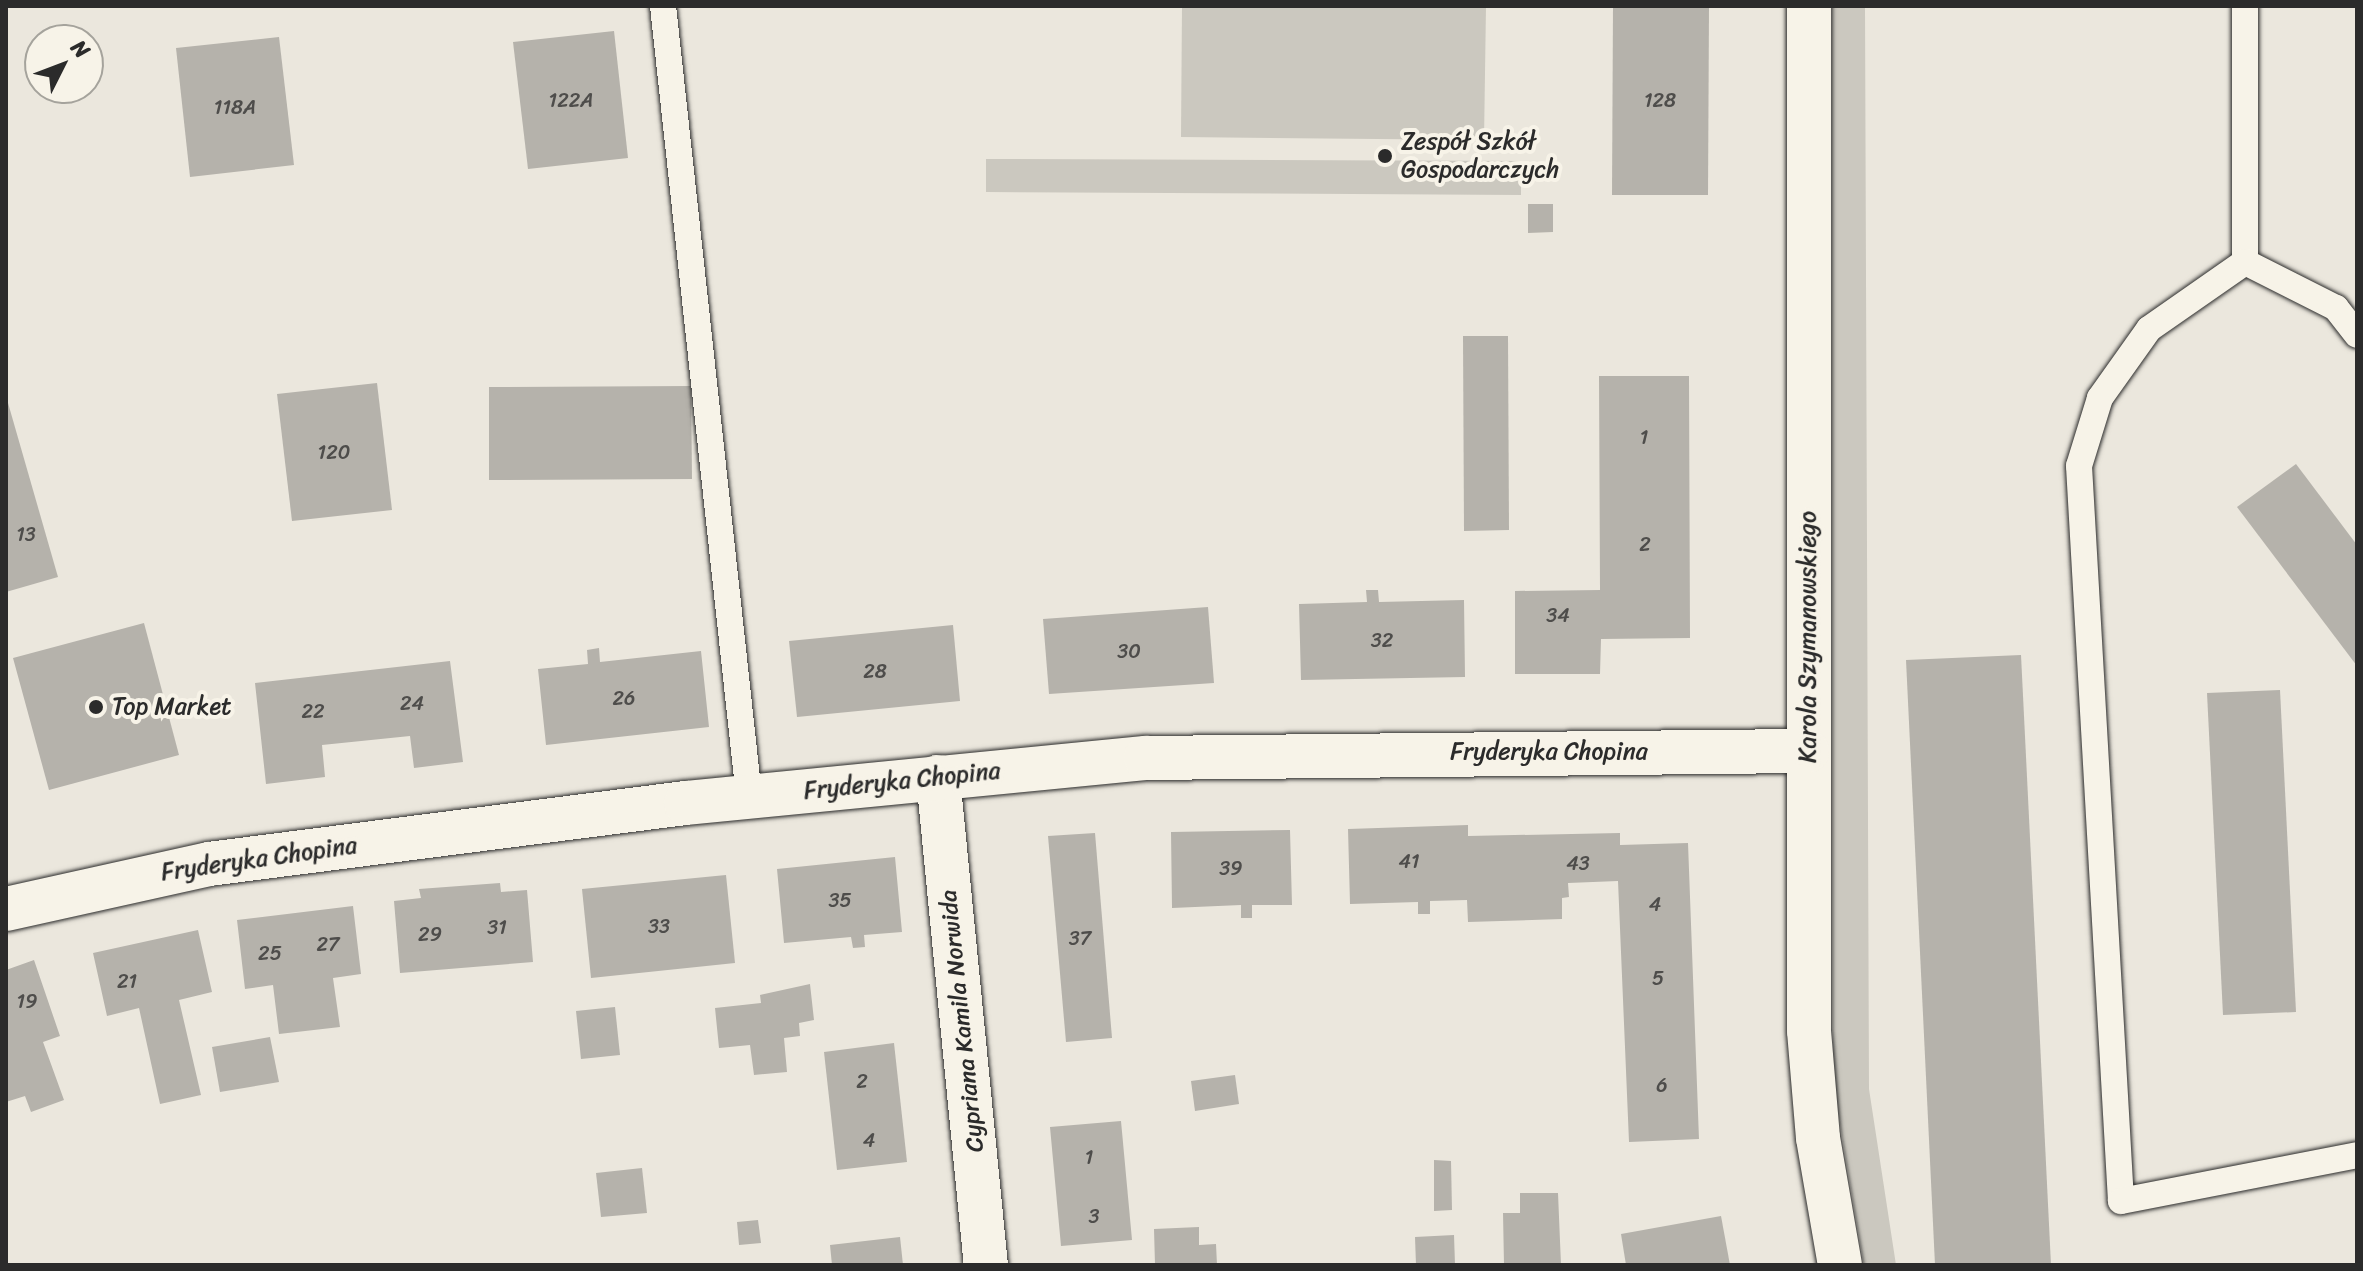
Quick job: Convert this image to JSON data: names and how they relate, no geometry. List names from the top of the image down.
{
  "streets": {
    "street": ["Karola Szymanowskiego", "Fryderyka Chopina", "Cypriana Kamila Norwida"]
  },
  "crossings": [
    ["Karola Szymanowskiego", "Fryderyka Chopina"],
    ["Fryderyka Chopina", "Cypriana Kamila Norwida"]
  ],
  "places": ["Zespół Szkół Gospodarczych", "Top Market"],
  "house_numbers": [
    "122A",
    "128",
    "118A",
    "1",
    "120",
    "13",
    "2",
    "34",
    "32",
    "30",
    "28",
    "26",
    "24",
    "22",
    "41",
    "43",
    "39",
    "35",
    "4",
    "33",
    "31",
    "29",
    "37",
    "27",
    "25",
    "5",
    "21",
    "19",
    "2",
    "6",
    "4",
    "1",
    "3"
  ],
  "north": "top right"
}
